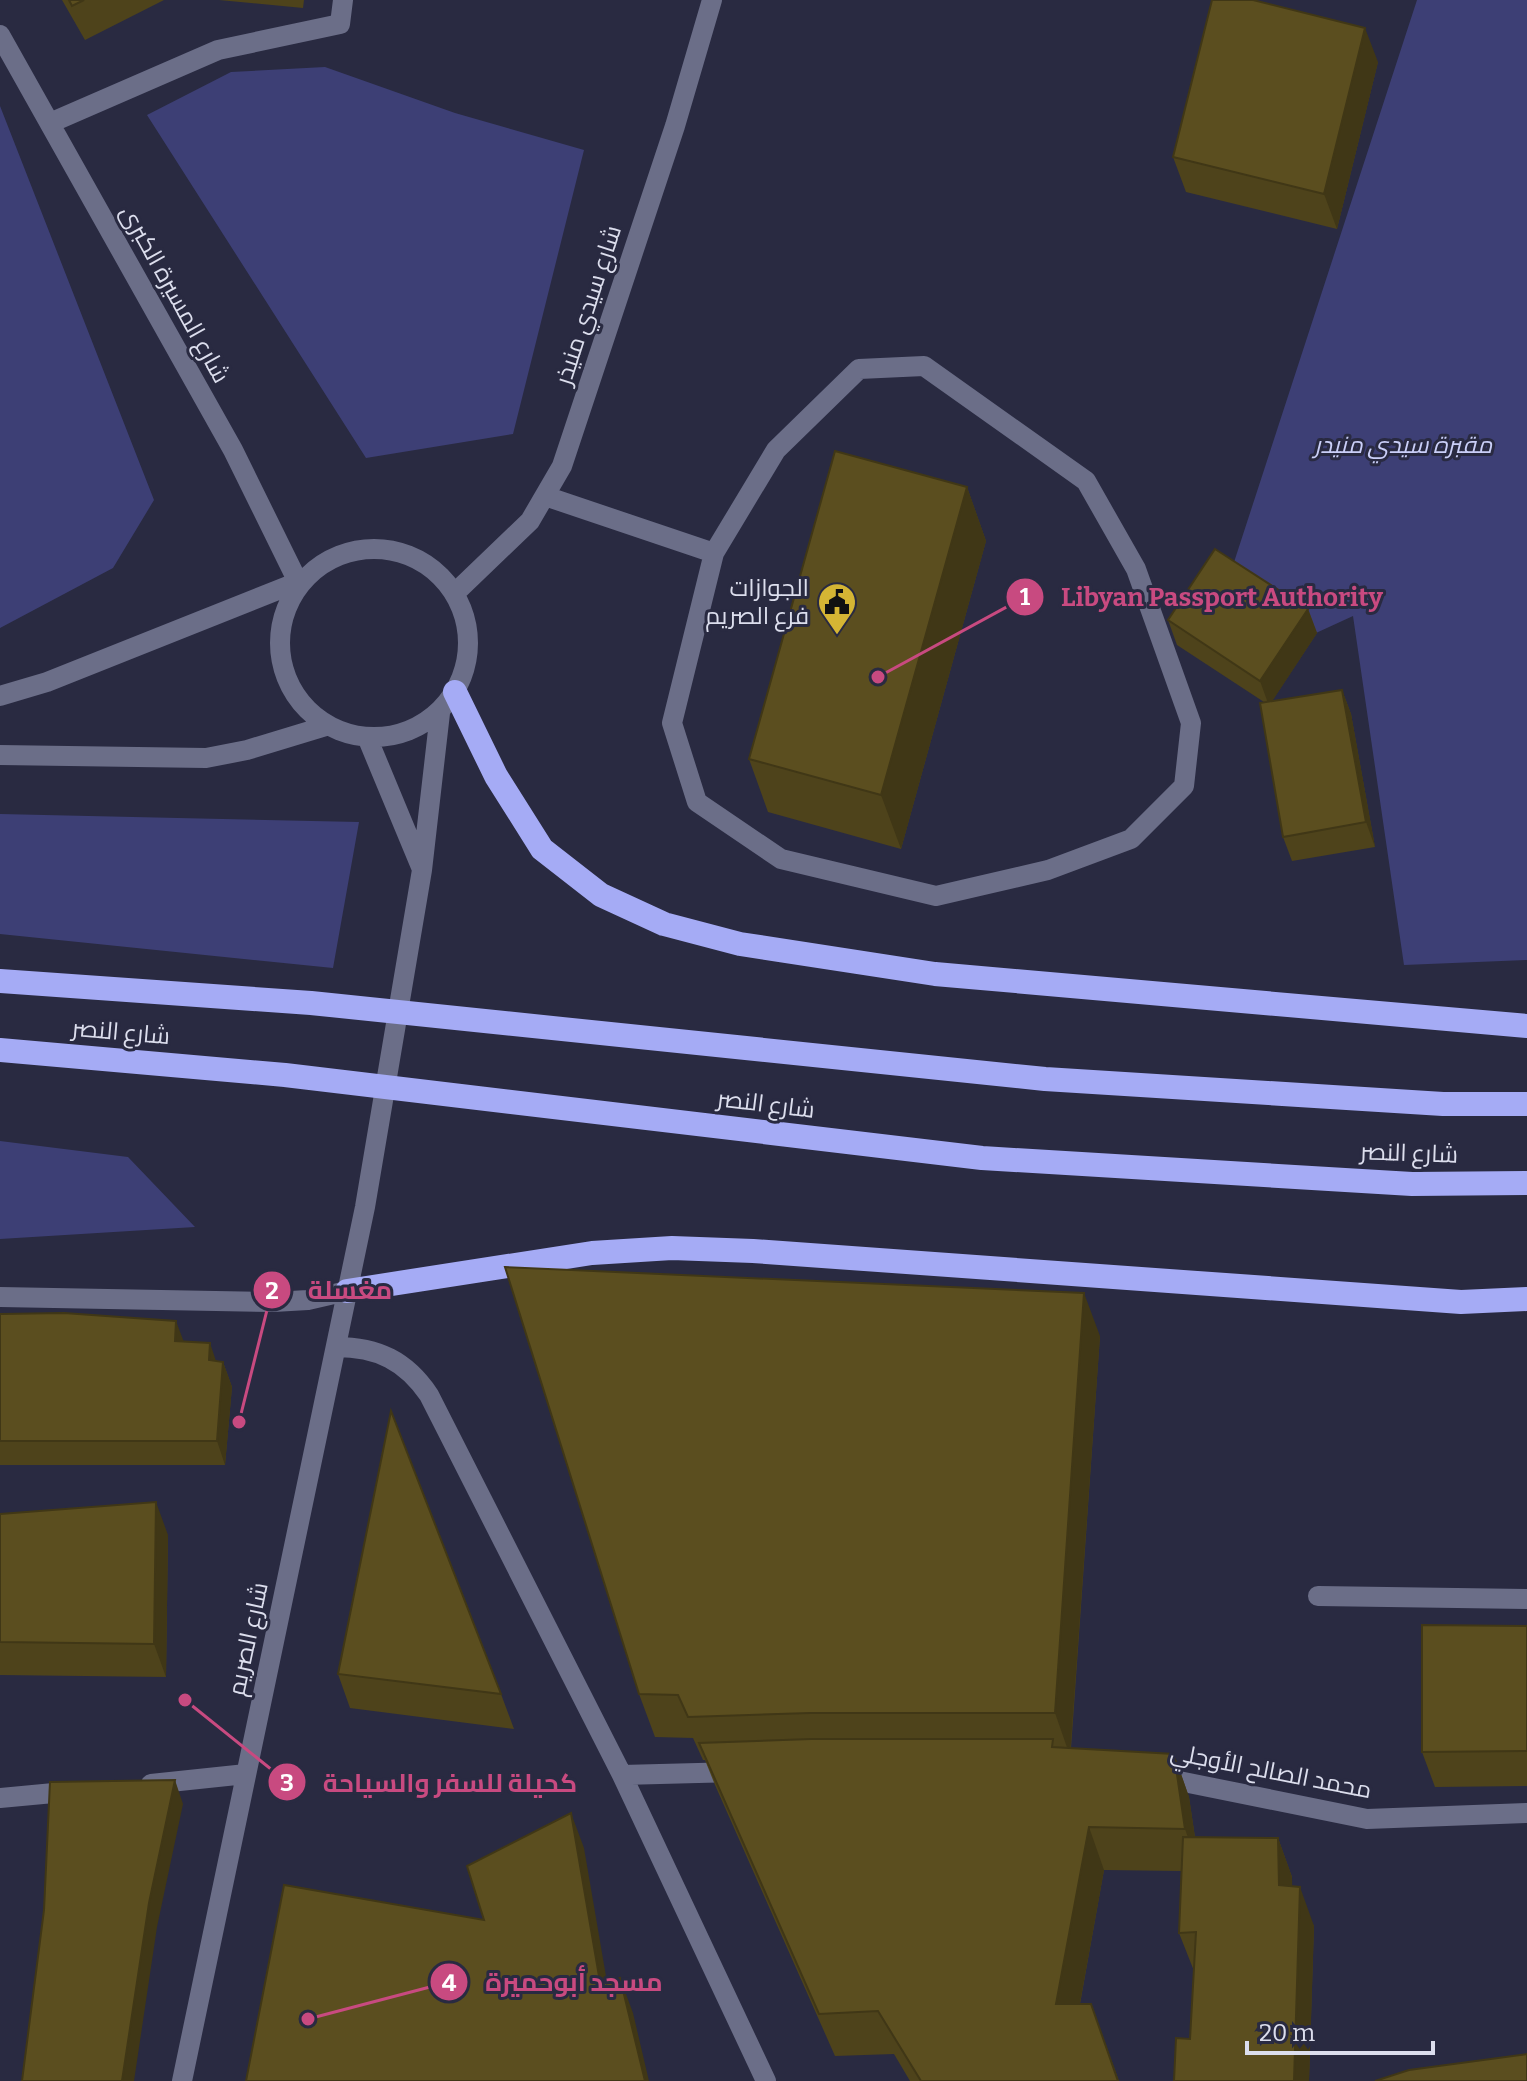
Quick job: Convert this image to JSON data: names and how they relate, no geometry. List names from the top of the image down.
{
  "streets": {
    "highway": ["شارع النصر"],
    "street": [
      "شارع المسيرة الكبرى",
      "شارع سيدي منيذر",
      "شارع الصريم",
      "محمد الصالح الأوجلي"
    ]
  },
  "crossings": [
    ["شارع المسيرة الكبرى", "شارع سيدي منيذر"],
    ["شارع المسيرة الكبرى", "شارع الصريم"],
    ["شارع سيدي منيذر", "شارع الصريم"]
  ],
  "parks": ["مقبرة سيدي منيدر"],
  "places": {
    "public building": ["الجوازات فرع الصريم"],
    "other": [
      "Libyan Passport Authority",
      "مغسلة",
      "كحيلة للسفر والسياحة",
      "مسجد أبوحميرة"
    ]
  },
  "scale_bar": "20 m"
}
